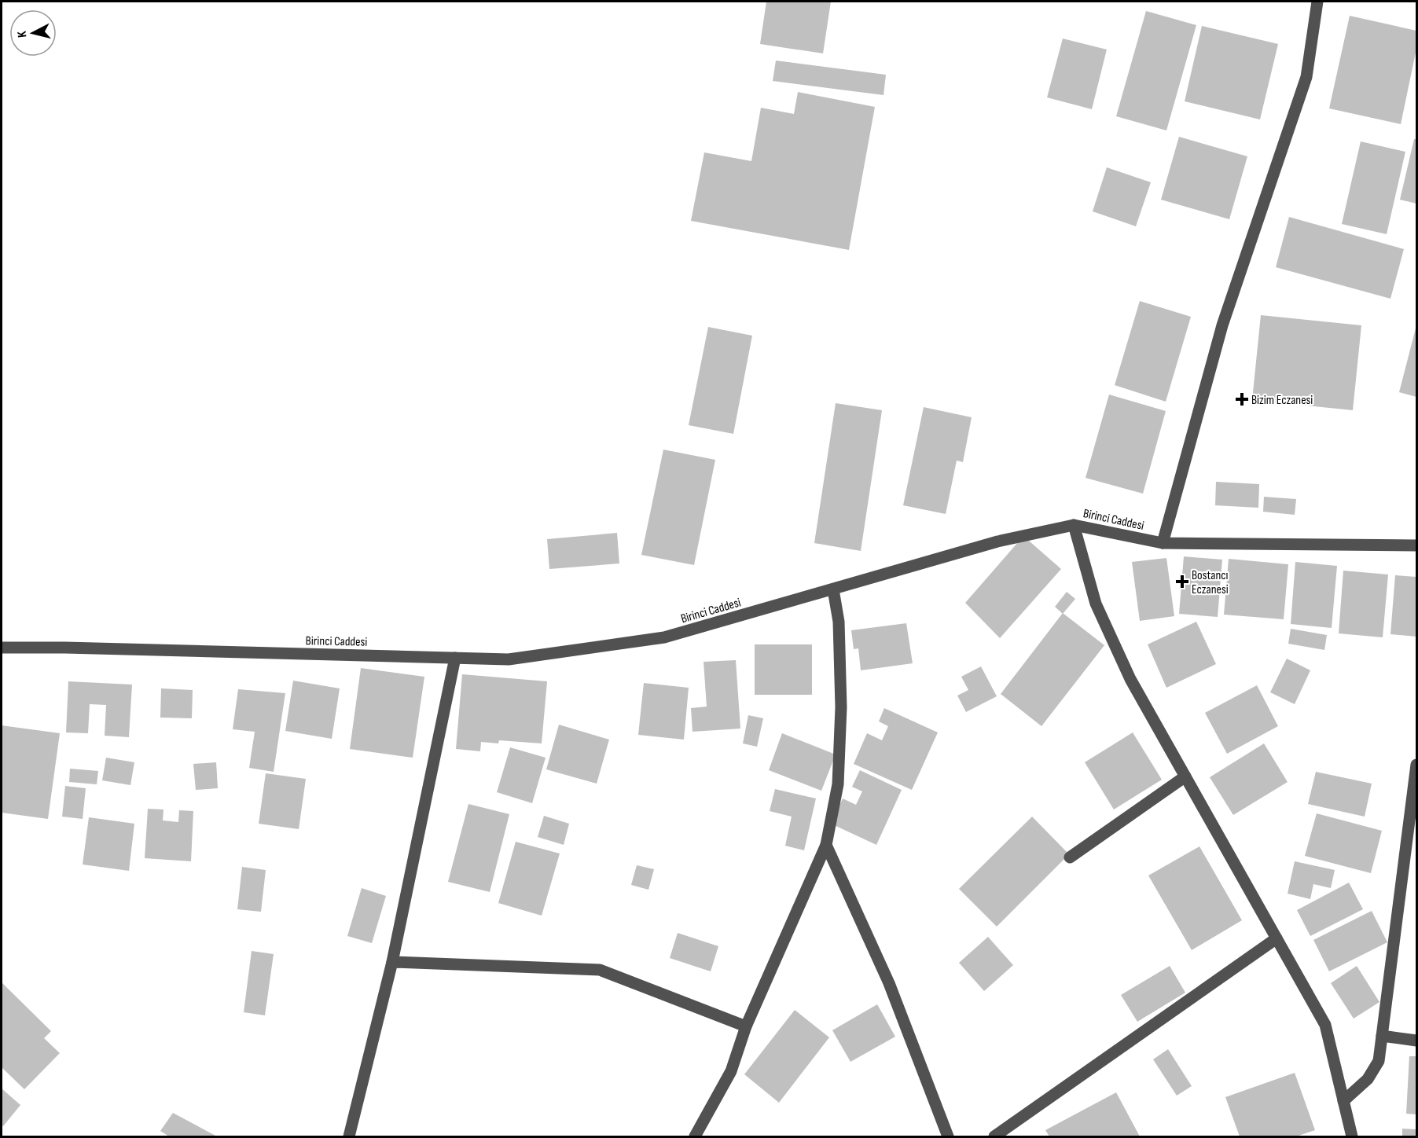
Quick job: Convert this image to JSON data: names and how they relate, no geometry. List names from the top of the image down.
{
  "streets": {
    "street": ["Birinci Caddesi"]
  },
  "places": {
    "health": ["Bizim Eczanesi", "Bostancı Eczanesi"]
  },
  "north": "left"
}
